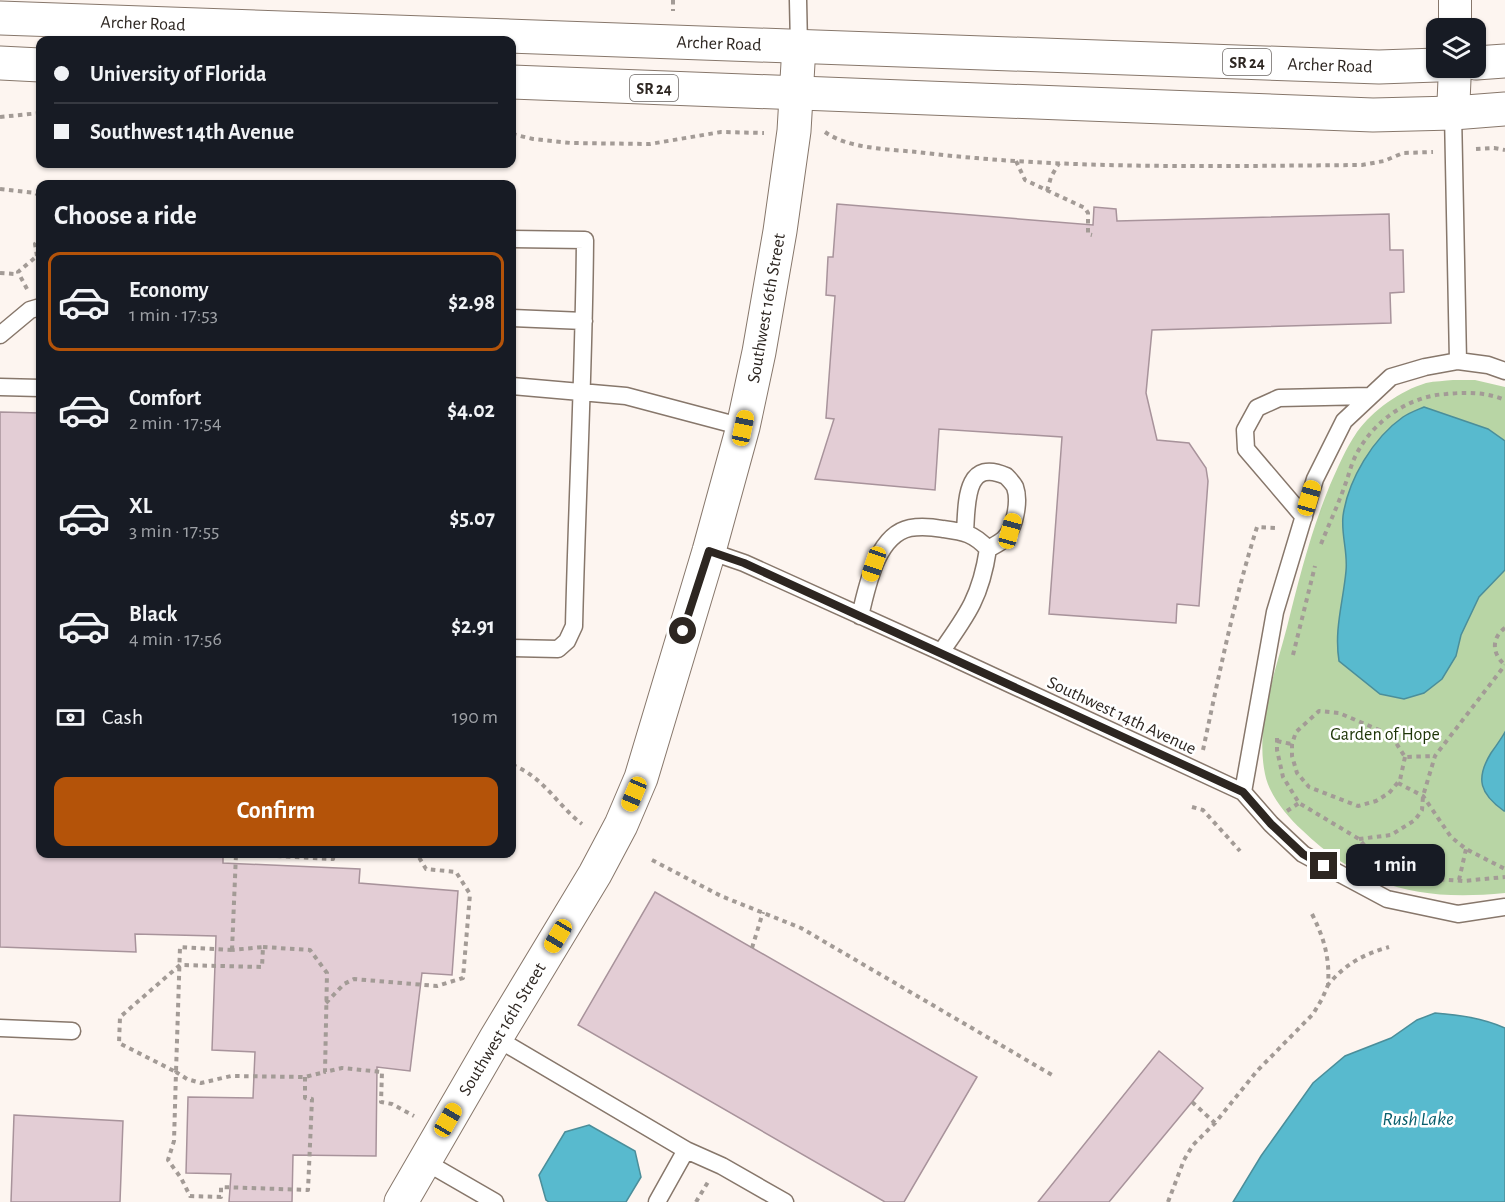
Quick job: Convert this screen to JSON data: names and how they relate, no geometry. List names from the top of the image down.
{
  "streets": {
    "main road": ["Archer Road", "SR 24", "Southwest 16th Street"],
    "lane": ["Southwest 14th Avenue"]
  },
  "crossings": [
    ["Archer Road", "Southwest 16th Street"],
    ["SR 24", "Southwest 16th Street"],
    ["Southwest 16th Street", "Southwest 14th Avenue"]
  ],
  "water": ["Rush Lake"],
  "parks": ["Garden of Hope"],
  "page": {
    "banner": ["University of Florida", "Southwest 14th Avenue"],
    "heading": "Choose a ride",
    "list": [
      {
        "name": "Economy",
        "note": "1 min · 17:53",
        "value": "$2.98"
      },
      {
        "name": "Comfort",
        "note": "2 min · 17:54",
        "value": "$4.02"
      },
      {
        "name": "XL",
        "note": "3 min · 17:55",
        "value": "$5.07"
      },
      {
        "name": "Black",
        "note": "4 min · 17:56",
        "value": "$2.91"
      }
    ],
    "pay": ["Cash", "190 m"],
    "buttons": "Confirm",
    "bubble": "1 min"
  }
}
